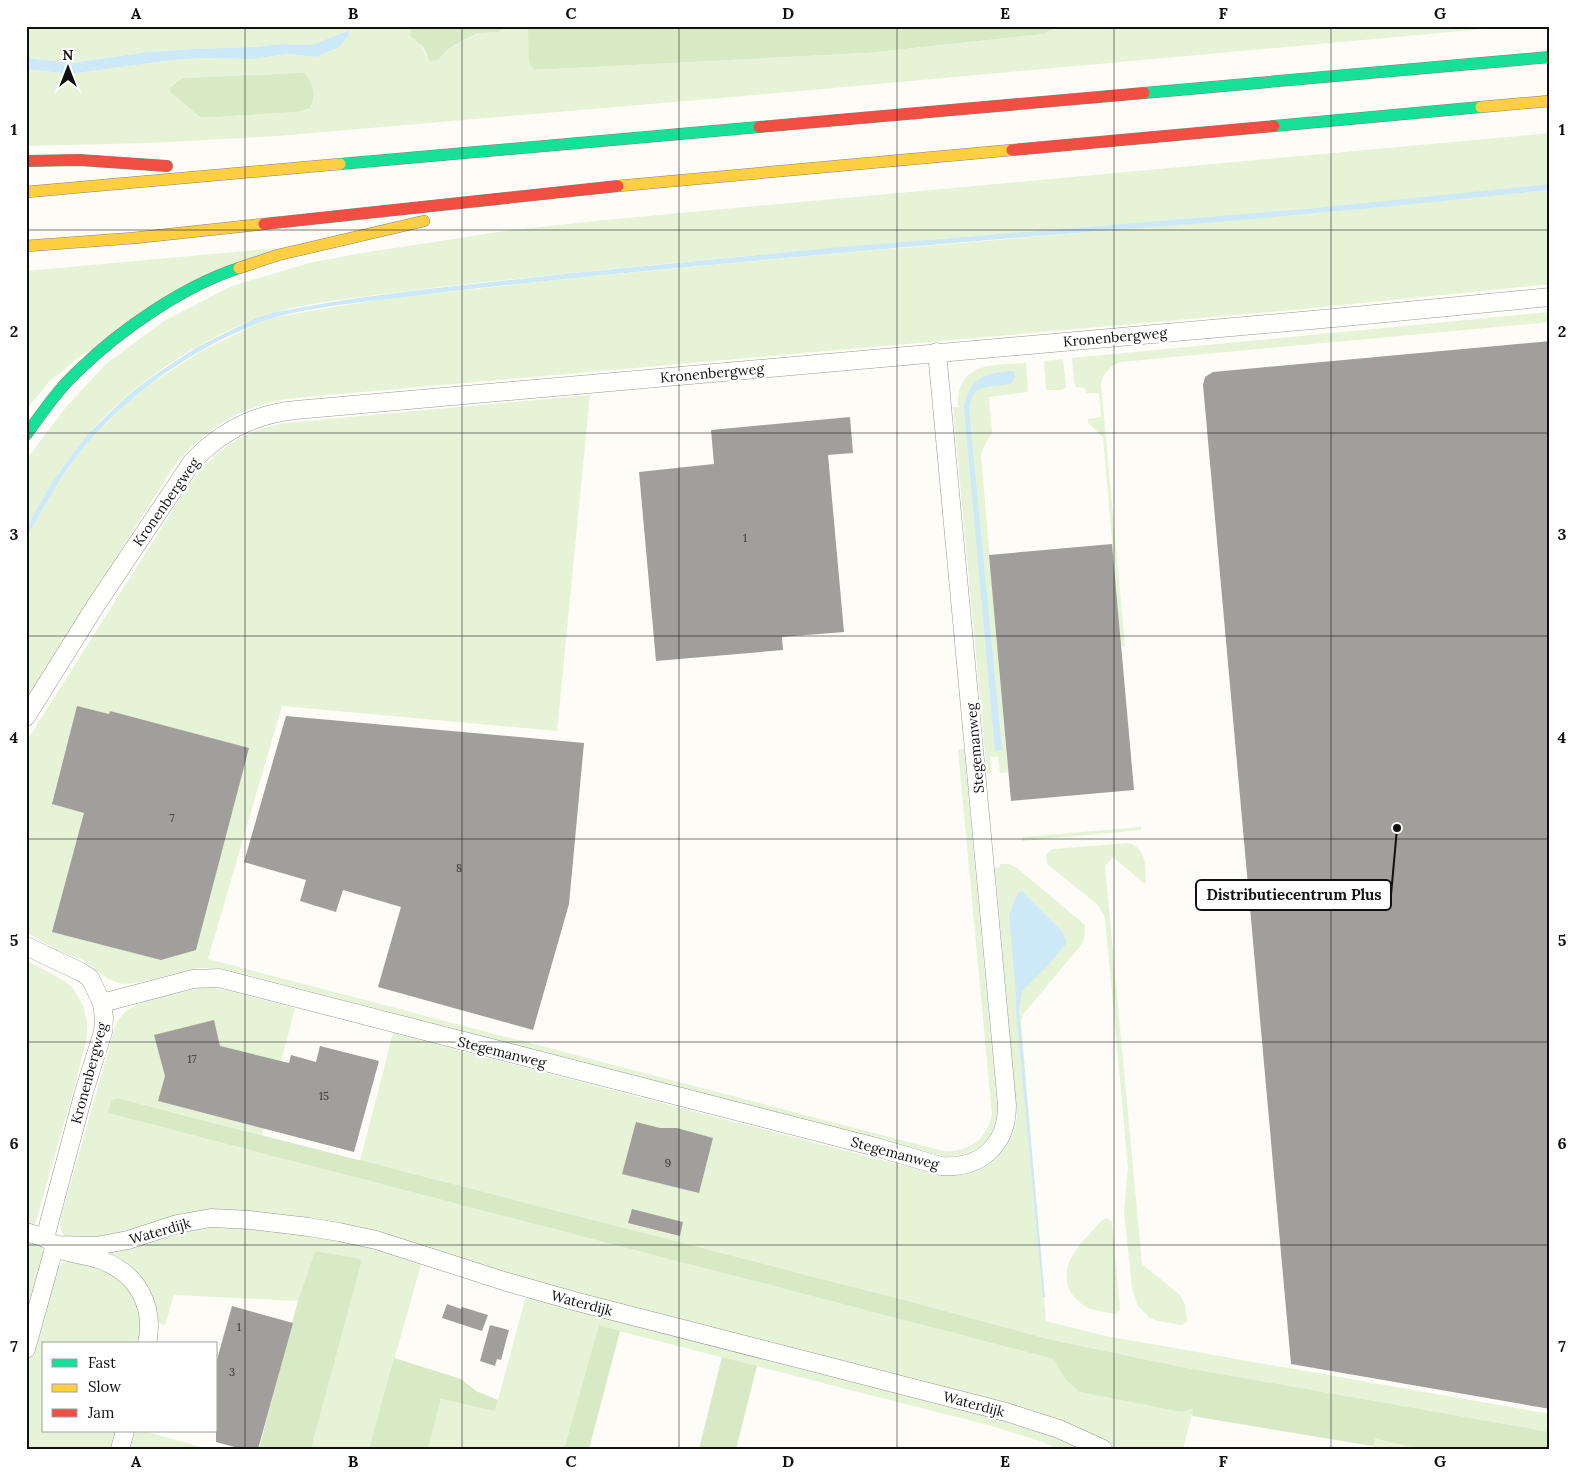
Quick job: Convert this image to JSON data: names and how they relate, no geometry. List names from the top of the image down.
{
  "streets": {
    "street": ["Kronenbergweg", "Stegemanweg", "Waterdijk"]
  },
  "crossings": [
    ["Kronenbergweg", "Stegemanweg"],
    ["Kronenbergweg", "Waterdijk"]
  ],
  "places": ["Distributiecentrum Plus"],
  "house_numbers": [
    "1",
    "7",
    "8",
    "17",
    "15",
    "9",
    "1",
    "3"
  ],
  "legend": ["Fast", "Slow", "Jam"],
  "north": "top",
  "grid": {
    "columns": [
      "A",
      "B",
      "C",
      "D",
      "E",
      "F",
      "G"
    ],
    "rows": [
      "1",
      "2",
      "3",
      "4",
      "5",
      "6",
      "7"
    ]
  }
}
